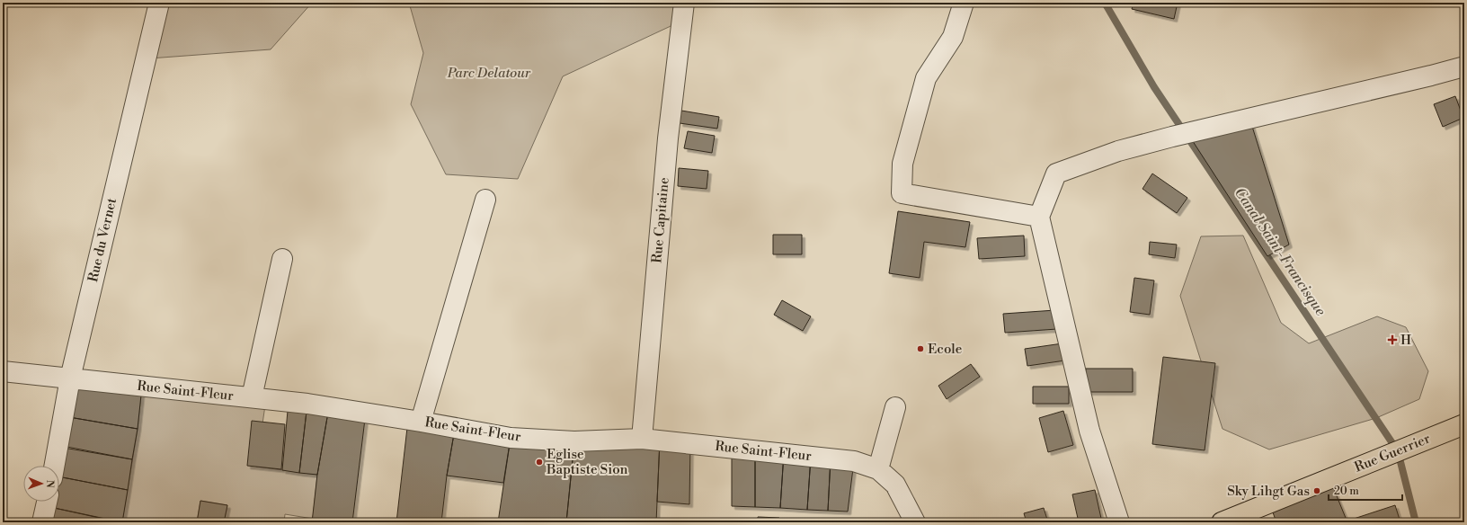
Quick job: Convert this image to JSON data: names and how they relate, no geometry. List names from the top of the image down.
{
  "streets": {
    "main road": ["Rue Guerrier"],
    "street": ["Rue Capitaine", "Rue du Vernet", "Rue Saint-Fleur"]
  },
  "crossings": [
    ["Rue Capitaine", "Rue Saint-Fleur"],
    ["Rue du Vernet", "Rue Saint-Fleur"]
  ],
  "water": ["Canal Saint-Francisque"],
  "parks": ["Parc Delatour"],
  "places": {
    "health": ["H"],
    "other": ["Ecole", "Eglise Baptiste Sion", "Sky Lihgt Gas"]
  },
  "scale_bar": "20 m",
  "north": "right"
}
